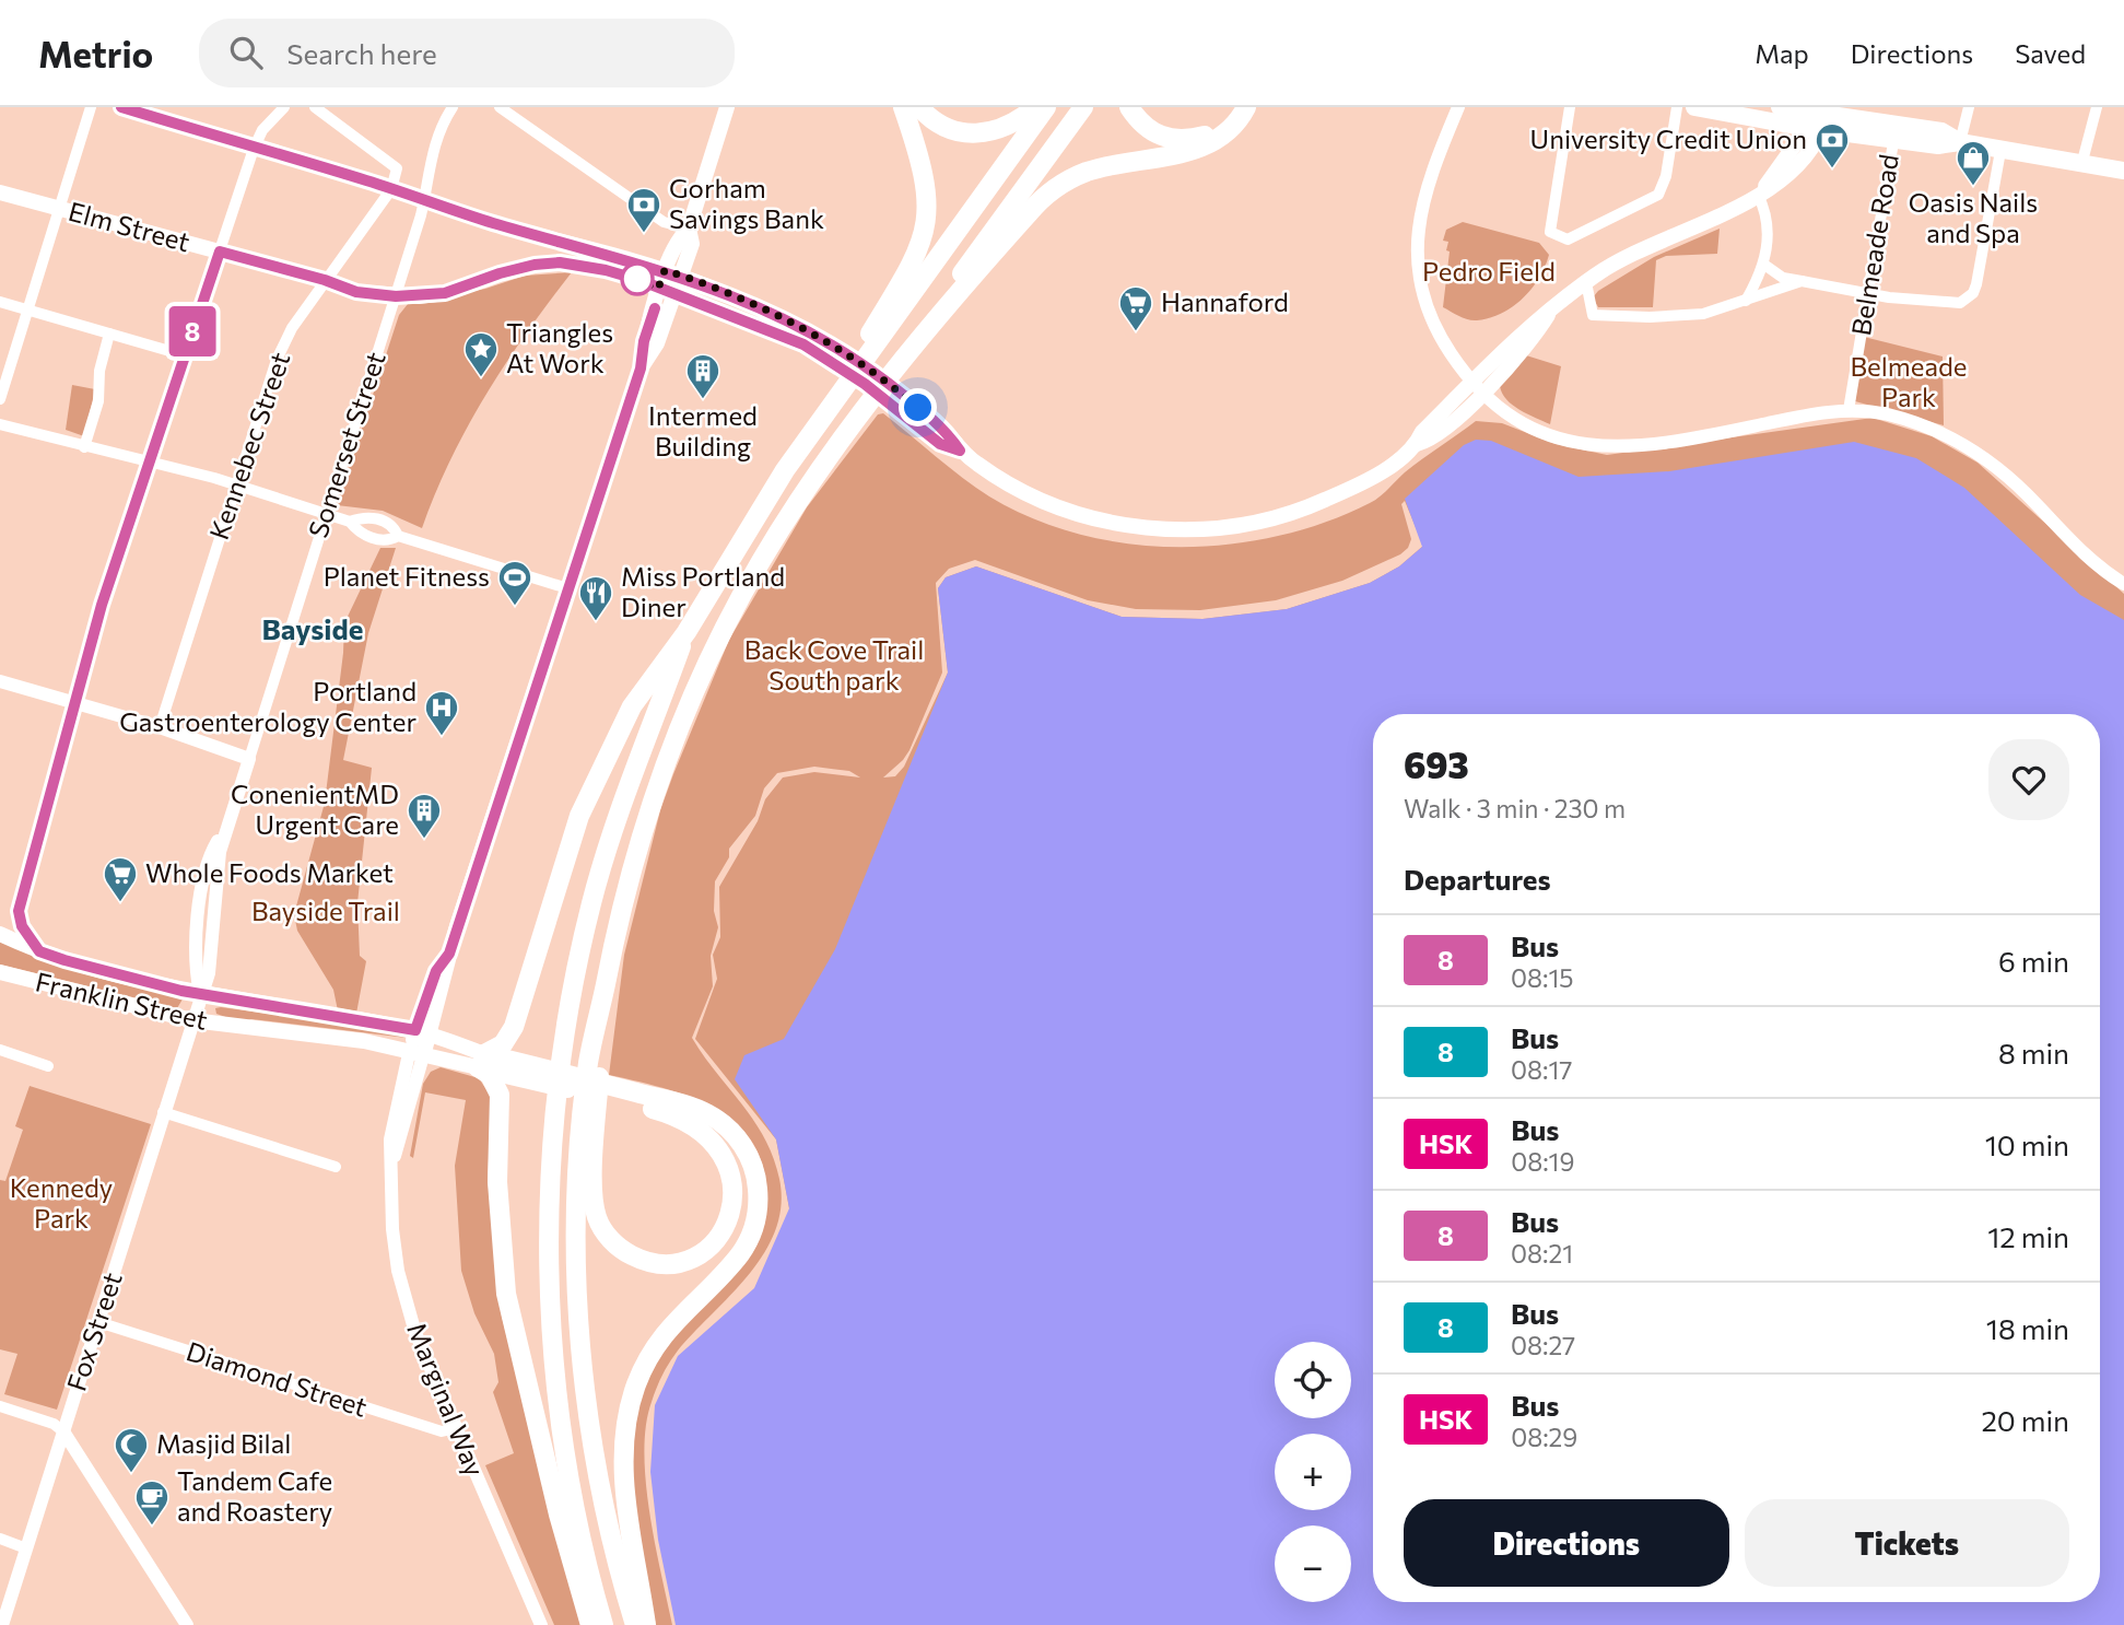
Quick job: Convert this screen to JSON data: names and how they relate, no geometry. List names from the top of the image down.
{
  "streets": {
    "main road": ["Elm Street", "Franklin Street", "Marginal Way"],
    "street": [
      "Belmeade Road",
      "Somerset Street",
      "Kennebec Street",
      "Fox Street",
      "Diamond Street"
    ]
  },
  "crossings": [
    ["Elm Street", "Somerset Street"],
    ["Elm Street", "Kennebec Street"],
    ["Elm Street", "Marginal Way"],
    ["Somerset Street", "Franklin Street"],
    ["Somerset Street", "Fox Street"],
    ["Franklin Street", "Fox Street"],
    ["Franklin Street", "Marginal Way"],
    ["Fox Street", "Diamond Street"],
    ["Diamond Street", "Marginal Way"]
  ],
  "districts": ["Bayside"],
  "parks": [
    "Pedro Field",
    "Belmeade Park",
    "Back Cove Trail South park",
    "Bayside Trail",
    "Kennedy Park"
  ],
  "places": {
    "bank": ["University Credit Union", "Gorham Savings Bank"],
    "shop": ["Oasis Nails and Spa"],
    "supermarket": ["Hannaford", "Whole Foods Market"],
    "place": ["Triangles At Work"],
    "building": ["Intermed Building", "ConenientMD Urgent Care"],
    "sports": ["Planet Fitness"],
    "restaurant": ["Miss Portland Diner"],
    "hospital": ["Portland Gastroenterology Center"],
    "mosque": ["Masjid Bilal"],
    "cafe": ["Tandem Cafe and Roastery"]
  },
  "lines": ["bus line 8"],
  "page": {
    "header": "Metrio",
    "search": "Search here",
    "nav": ["Map", "Directions", "Saved"],
    "on_map": "8",
    "heading": [
      ["693", "Walk · 3 min · 230 m"],
      "Departures"
    ],
    "list": [
      {
        "mark": "8",
        "name": "Bus",
        "note": "08:15",
        "value": "6 min"
      },
      {
        "mark": "8",
        "name": "Bus",
        "note": "08:17",
        "value": "8 min"
      },
      {
        "mark": "HSK",
        "name": "Bus",
        "note": "08:19",
        "value": "10 min"
      },
      {
        "mark": "8",
        "name": "Bus",
        "note": "08:21",
        "value": "12 min"
      },
      {
        "mark": "8",
        "name": "Bus",
        "note": "08:27",
        "value": "18 min"
      },
      {
        "mark": "HSK",
        "name": "Bus",
        "note": "08:29",
        "value": "20 min"
      }
    ],
    "map_buttons": ["+", "−"],
    "buttons": ["Directions", "Tickets"]
  }
}
